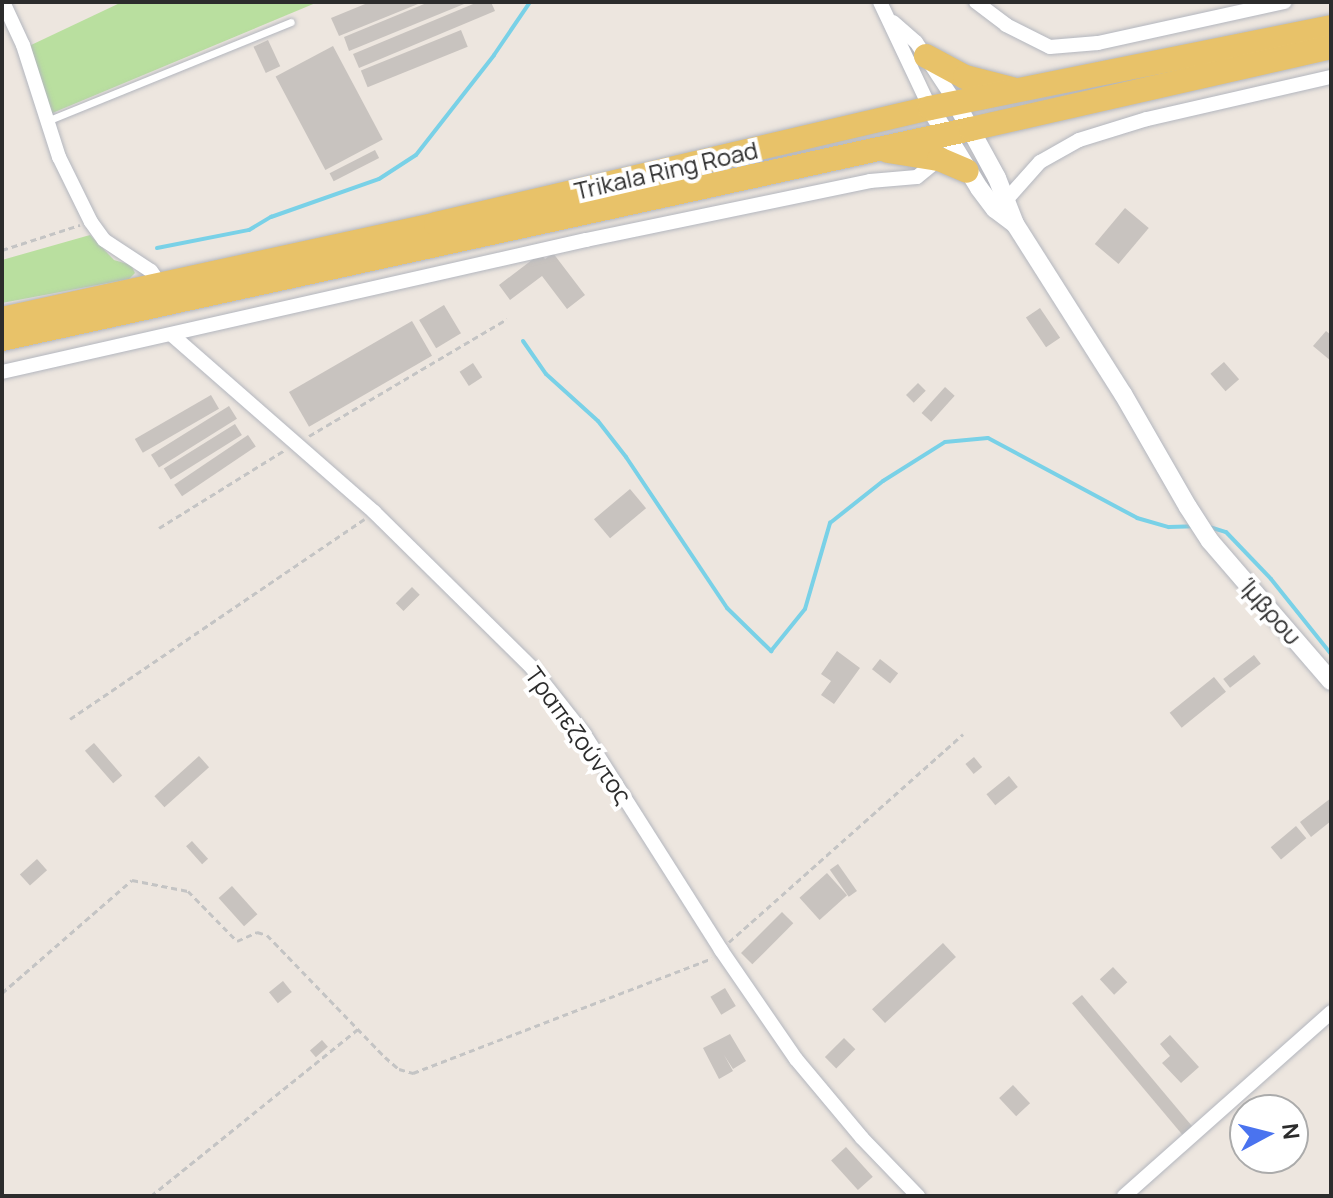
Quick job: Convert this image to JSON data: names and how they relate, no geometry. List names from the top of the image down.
{
  "streets": {
    "main road": ["Trikala Ring Road"],
    "street": ["Ίμβρου", "Τραπεζούντος"]
  },
  "north": "right"
}
